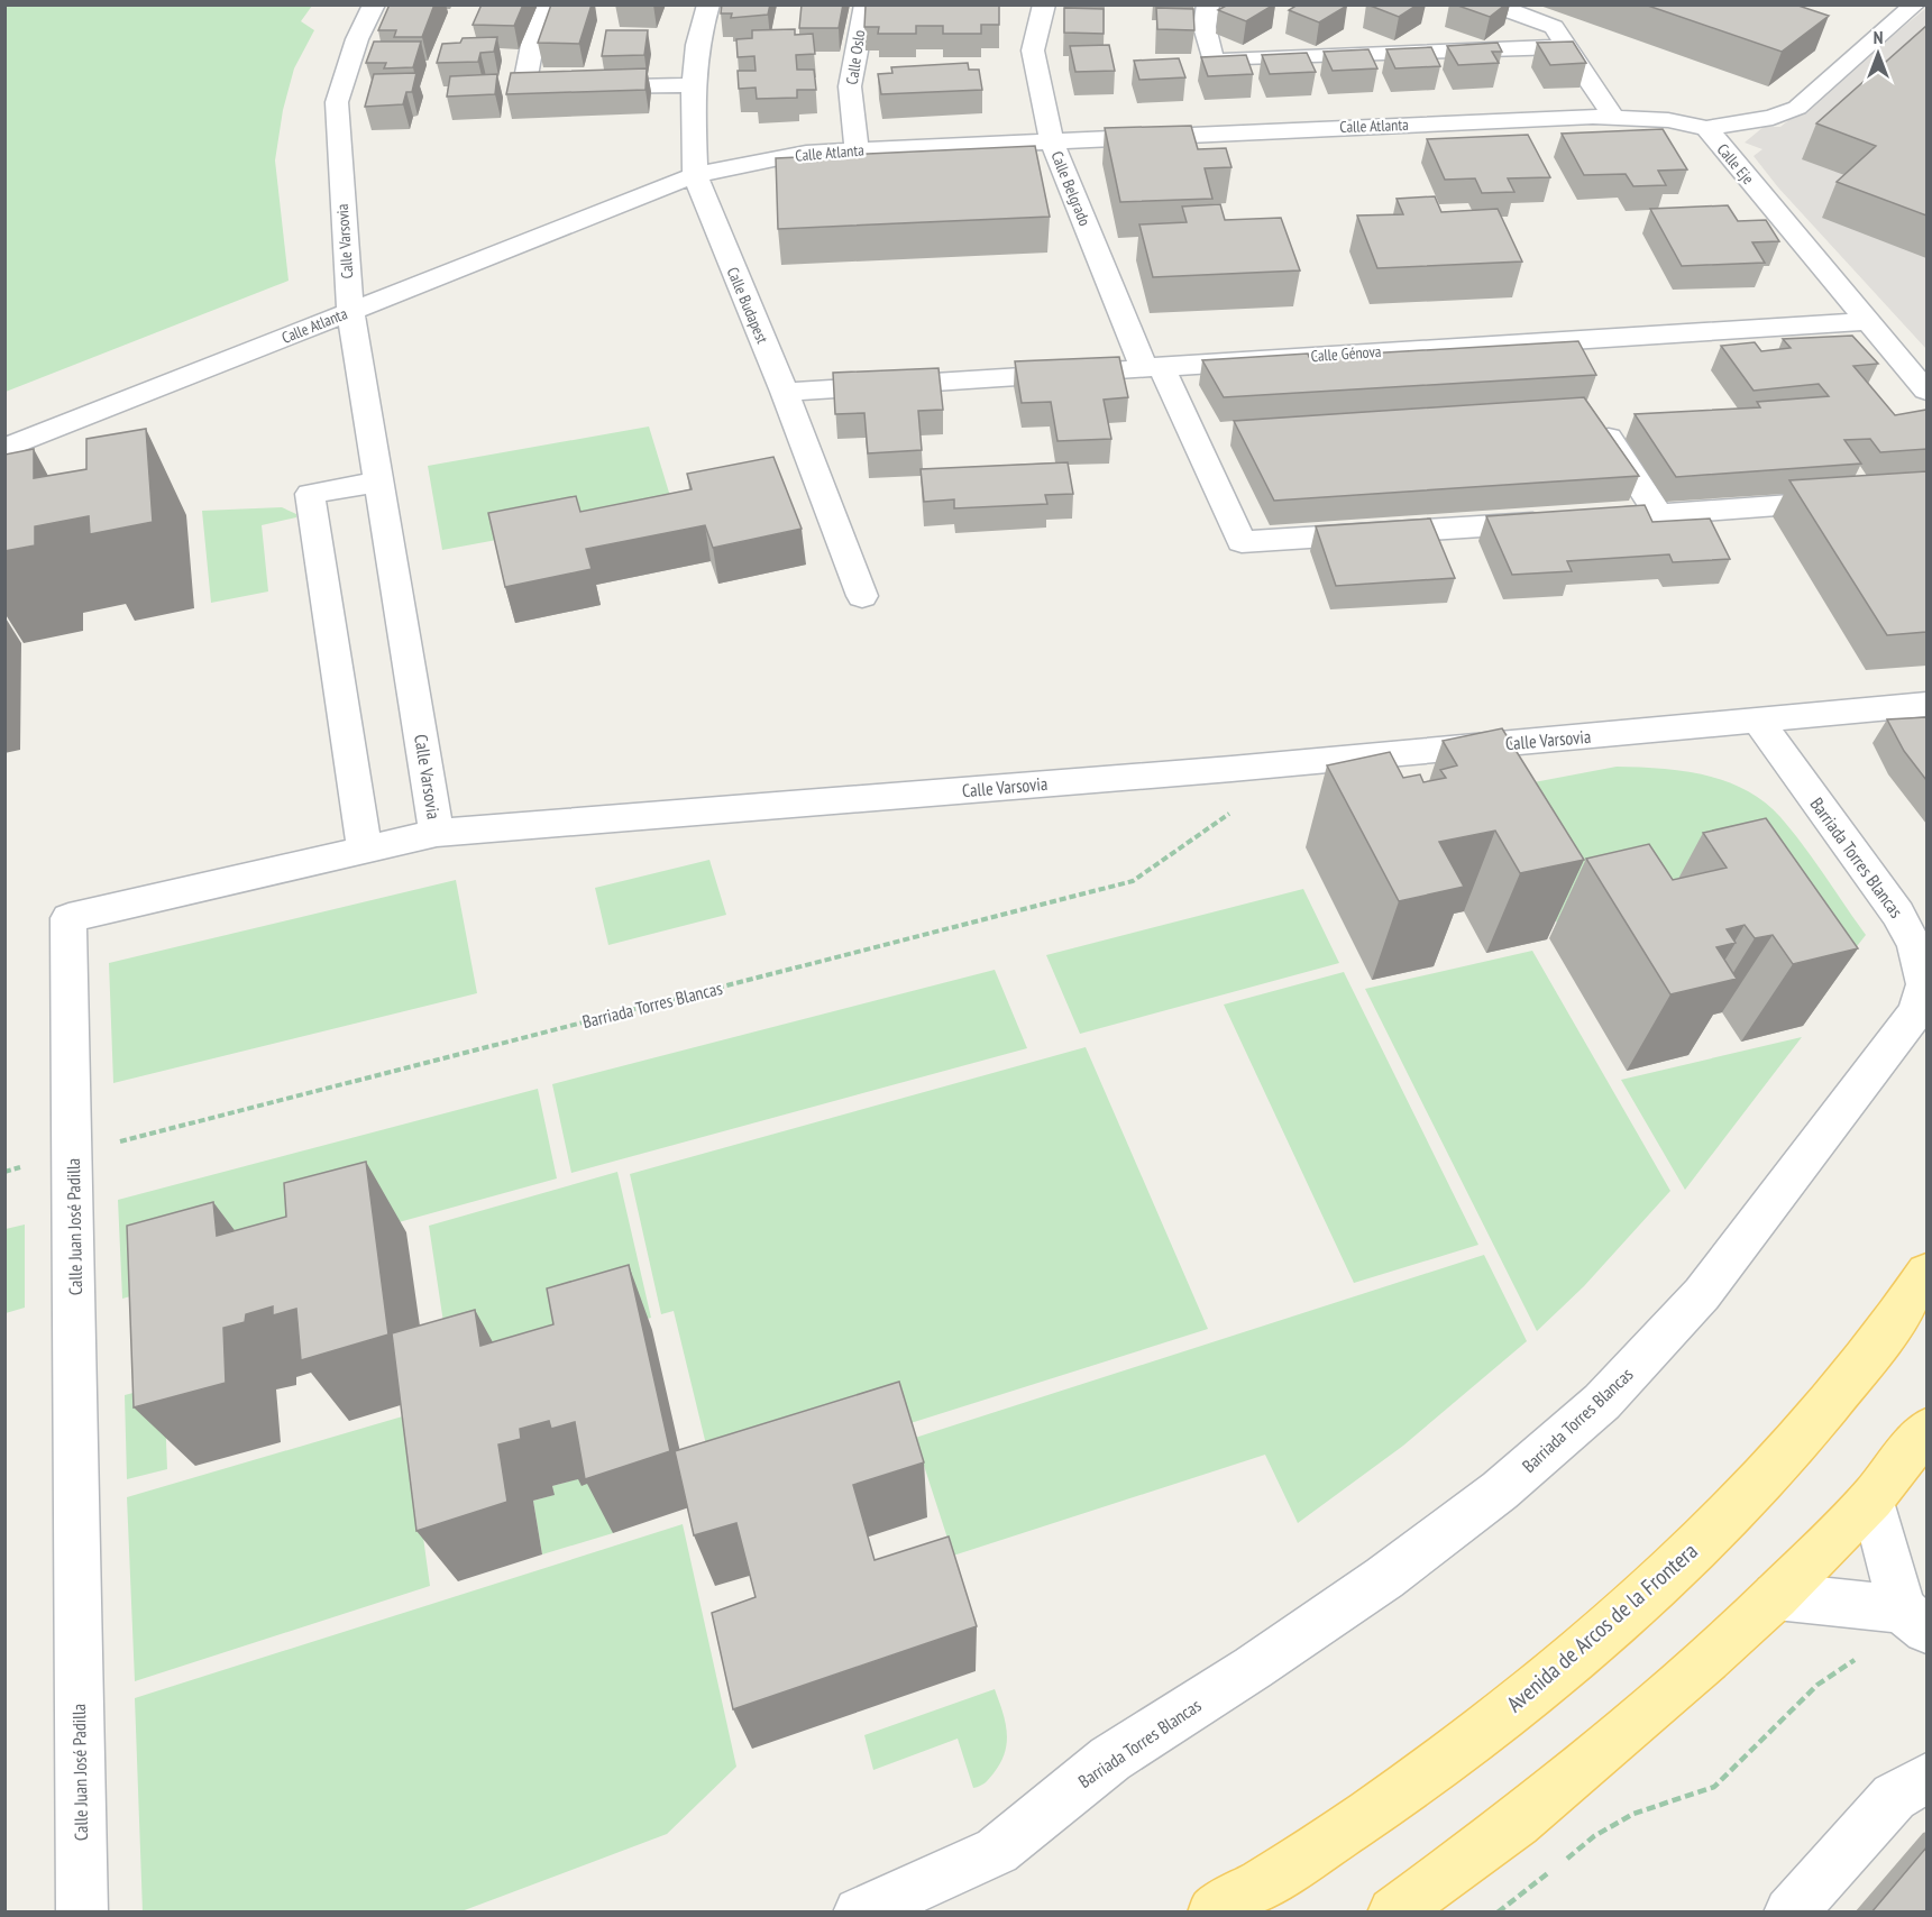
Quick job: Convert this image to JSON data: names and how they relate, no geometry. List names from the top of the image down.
{
  "streets": {
    "main road": ["Avenida de Arcos de la Frontera"],
    "street": [
      "Calle Oslo",
      "Calle Atlanta",
      "Calle Eje",
      "Calle Belgrado",
      "Calle Varsovia",
      "Calle Budapest",
      "Calle Génova",
      "Barriada Torres Blancas",
      "Calle Juan José Padilla"
    ]
  },
  "crossings": [
    ["Calle Oslo", "Calle Atlanta"],
    ["Calle Atlanta", "Calle Eje"],
    ["Calle Atlanta", "Calle Belgrado"],
    ["Calle Atlanta", "Calle Varsovia"],
    ["Calle Atlanta", "Calle Budapest"],
    ["Calle Eje", "Calle Génova"],
    ["Calle Belgrado", "Calle Génova"],
    ["Calle Varsovia", "Barriada Torres Blancas"],
    ["Calle Varsovia", "Calle Juan José Padilla"],
    ["Calle Budapest", "Calle Génova"],
    ["Barriada Torres Blancas", "Calle Juan José Padilla"]
  ],
  "north": "top"
}
